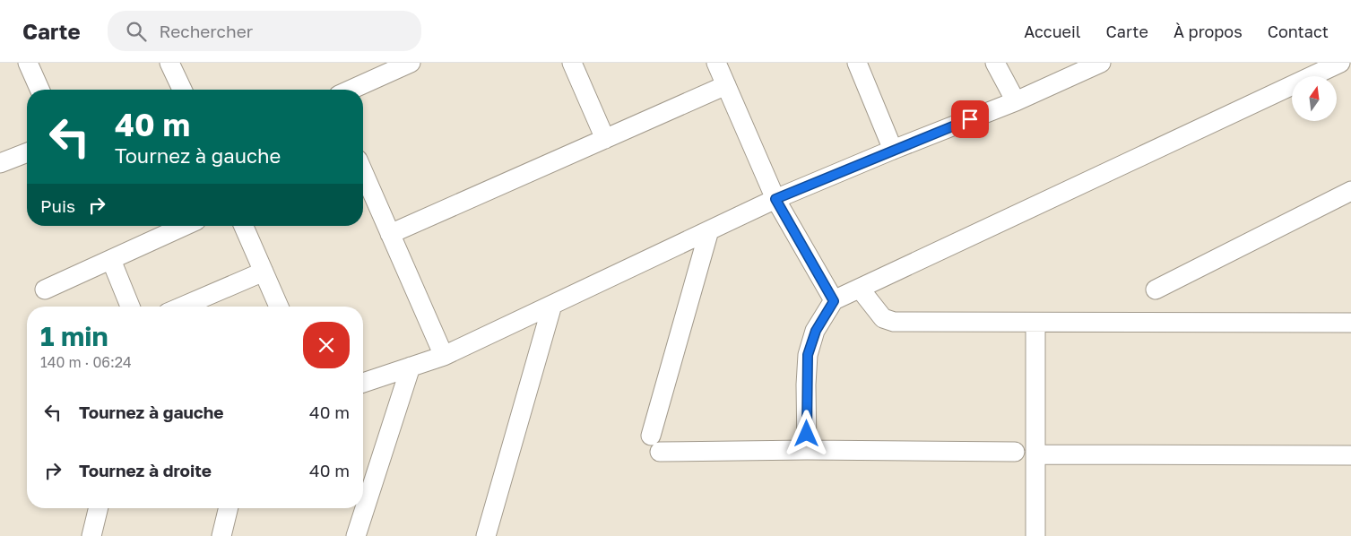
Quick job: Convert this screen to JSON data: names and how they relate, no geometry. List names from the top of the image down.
{
  "north": "top",
  "page": {
    "header": "Carte",
    "search": "Rechercher",
    "nav": [
      "Accueil",
      "Carte",
      "À propos",
      "Contact"
    ],
    "turn": ["40 m", "Tournez à gauche"],
    "then": "Puis",
    "heading": ["1 min", "140 m · 06:24"],
    "list": [
      {
        "name": "Tournez à gauche",
        "value": "40 m"
      },
      {
        "name": "Tournez à droite",
        "value": "40 m"
      }
    ]
  }
}
